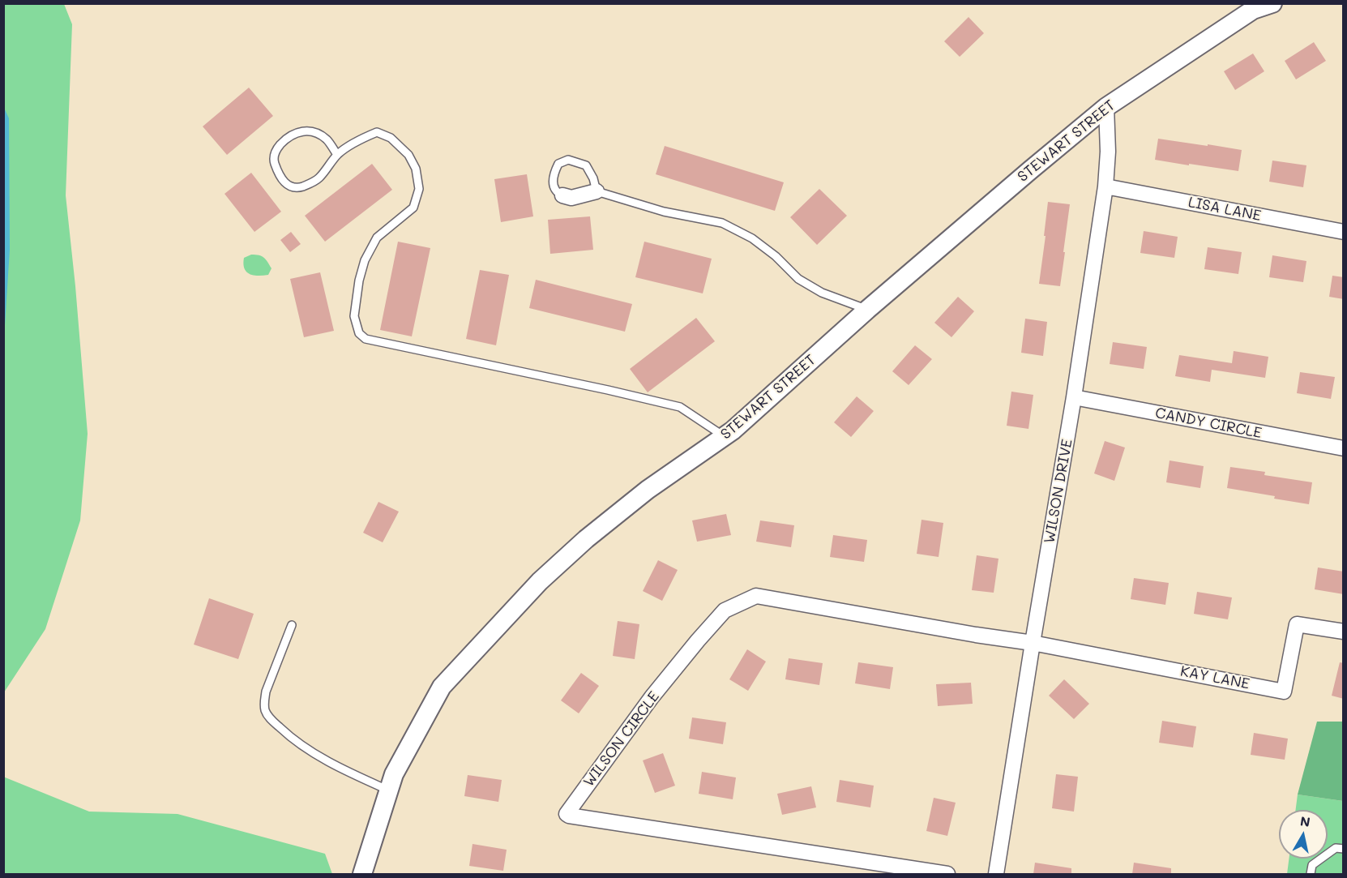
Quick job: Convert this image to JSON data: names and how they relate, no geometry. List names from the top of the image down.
{
  "streets": {
    "street": [
      "STEWART STREET",
      "LISA LANE",
      "CANDY CIRCLE",
      "WILSON DRIVE",
      "KAY LANE",
      "WILSON CIRCLE"
    ]
  },
  "crossings": [
    ["STEWART STREET", "WILSON DRIVE"],
    ["LISA LANE", "WILSON DRIVE"],
    ["CANDY CIRCLE", "WILSON DRIVE"],
    ["WILSON DRIVE", "KAY LANE"],
    ["WILSON DRIVE", "WILSON CIRCLE"],
    ["KAY LANE", "WILSON CIRCLE"]
  ],
  "north": "top"
}
